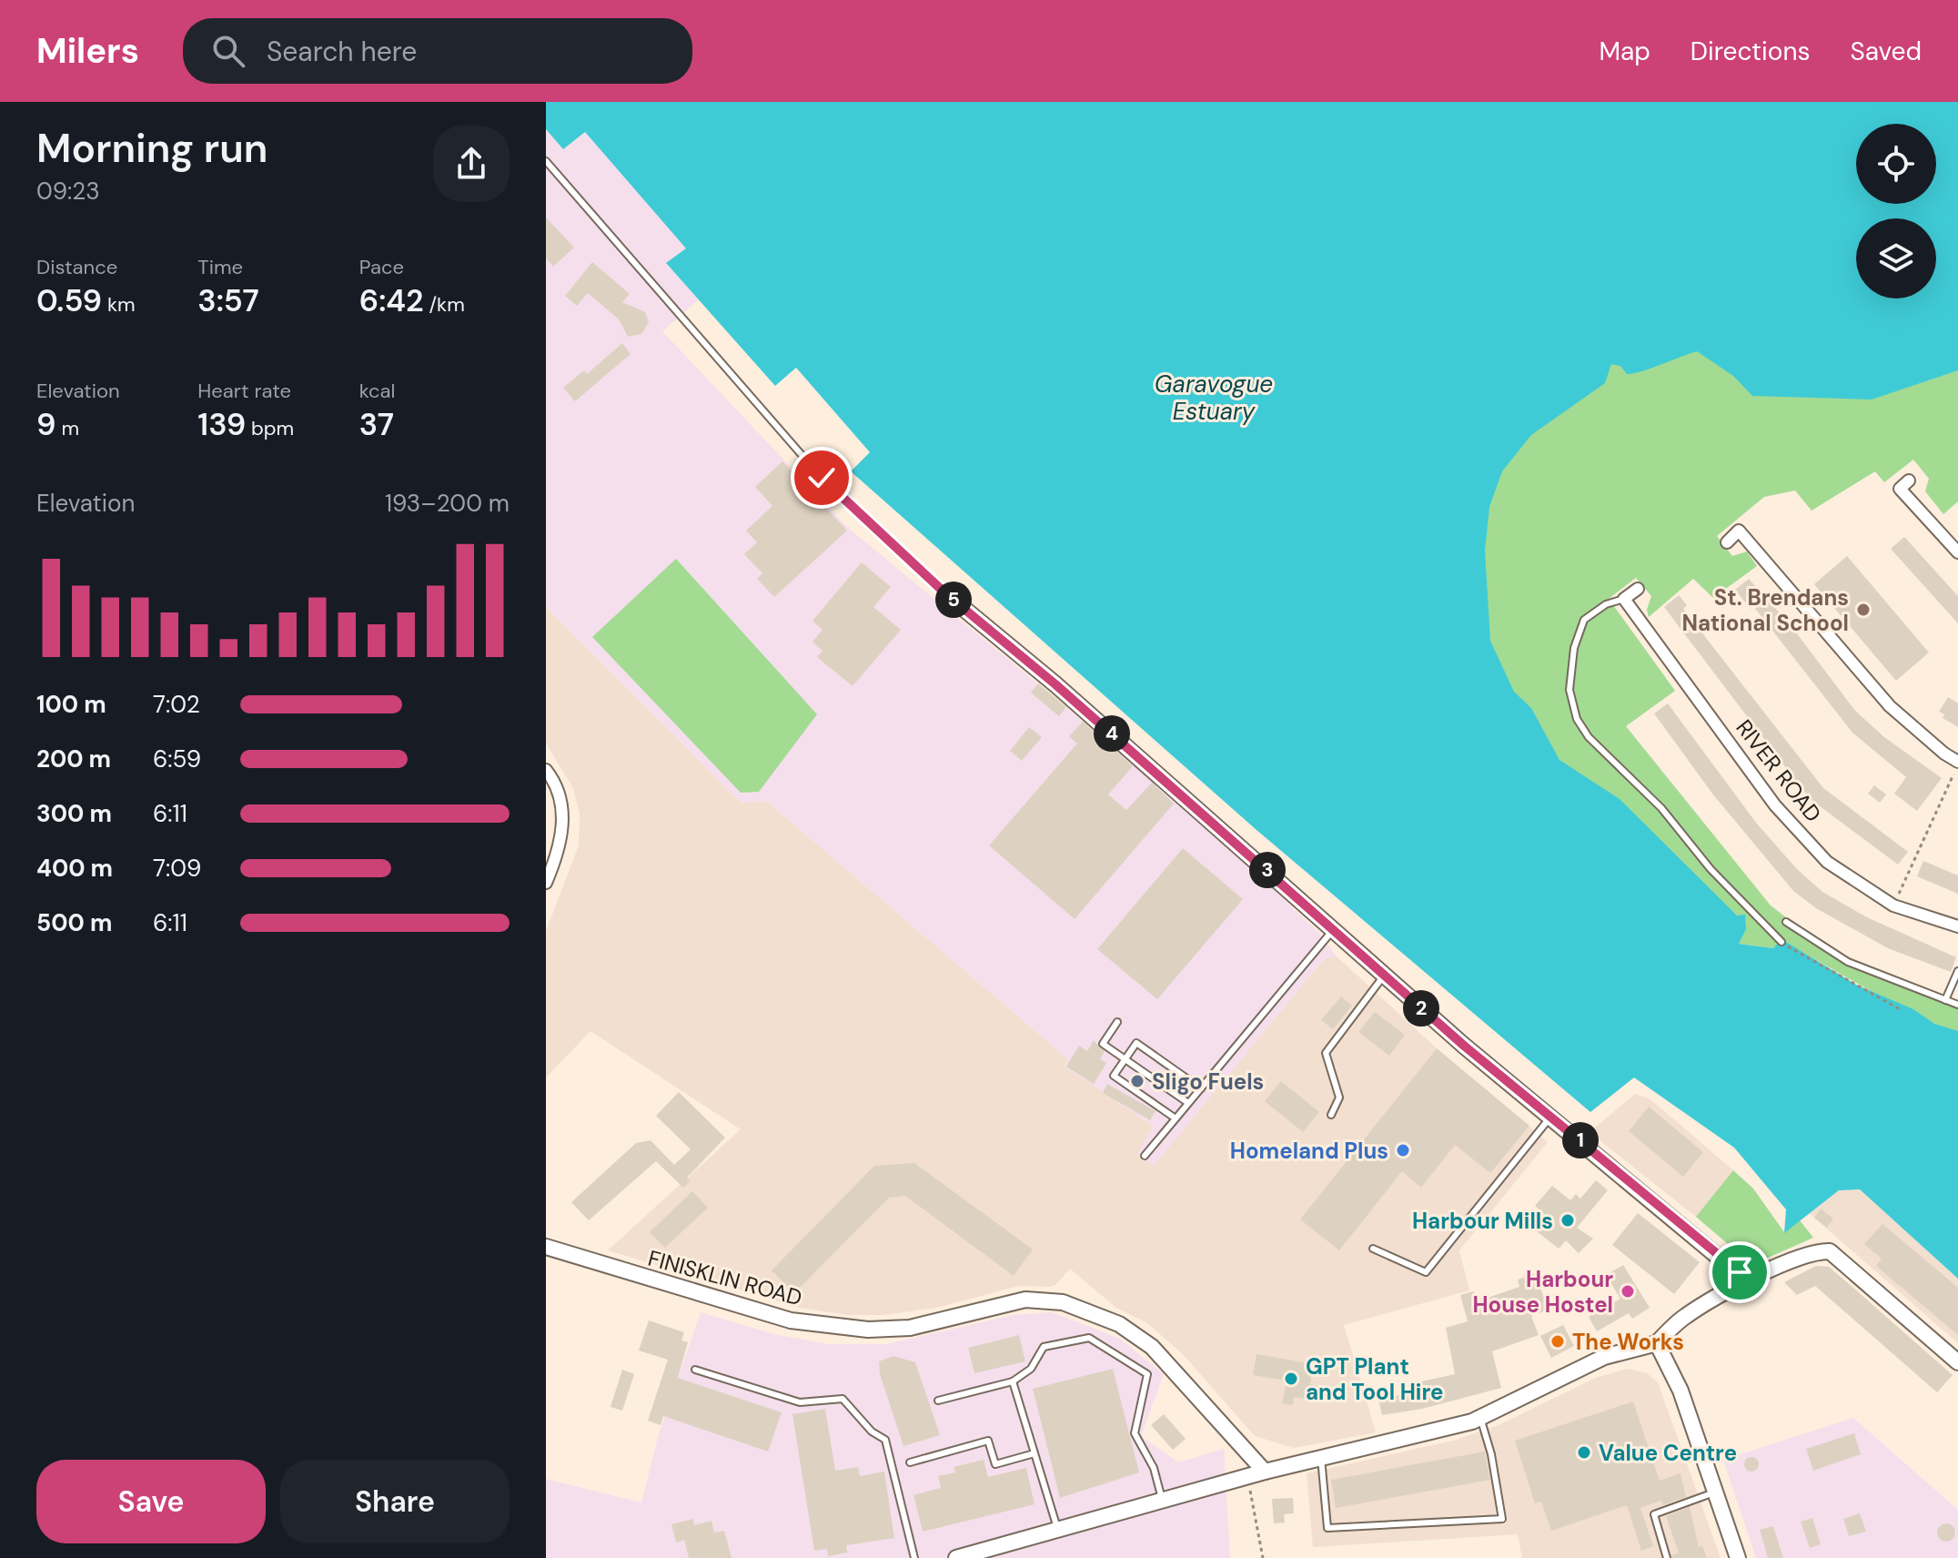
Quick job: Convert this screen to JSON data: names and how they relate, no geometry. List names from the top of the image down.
{
  "streets": {
    "street": ["RIVER ROAD", "FINISKLIN ROAD"]
  },
  "water": ["Garavogue Estuary"],
  "places": [
    "St. Brendans National School",
    "Sligo Fuels",
    "Homeland Plus",
    "Harbour Mills",
    "Harbour House Hostel",
    "The Works",
    "GPT Plant and Tool Hire",
    "Value Centre"
  ],
  "page": {
    "header": "Milers",
    "search": "Search here",
    "nav": ["Map", "Directions", "Saved"],
    "heading": ["Morning run", "09:23"],
    "stats": [
      ["Distance", "0.59 km"],
      ["Time", "3:57"],
      ["Pace", "6:42 /km"],
      ["Elevation", "9 m"],
      ["Heart rate", "139 bpm"],
      ["kcal", "37"]
    ],
    "chart": ["Elevation", "193–200 m"],
    "pins": [
      "5",
      "4",
      "3",
      "2",
      "1"
    ],
    "list": [
      {
        "name": "100 m",
        "note": "7:02"
      },
      {
        "name": "200 m",
        "note": "6:59"
      },
      {
        "name": "300 m",
        "note": "6:11"
      },
      {
        "name": "400 m",
        "note": "7:09"
      },
      {
        "name": "500 m",
        "note": "6:11"
      }
    ],
    "buttons": ["Save", "Share"]
  }
}
